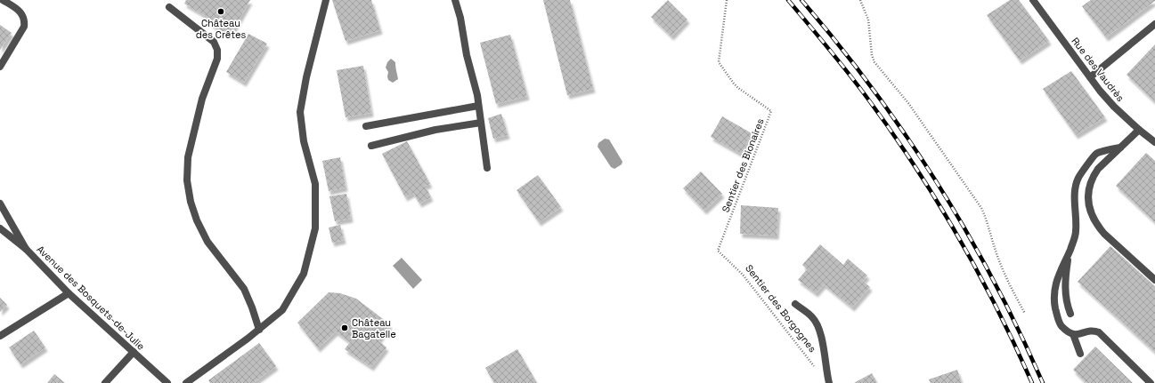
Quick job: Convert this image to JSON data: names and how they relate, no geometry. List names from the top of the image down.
{
  "streets": {
    "street": ["Rue des Vaudrès", "Avenue des Bosquets-de-Julie", "Sentier des Borgognes"],
    "path": ["Sentier des Bionaires"]
  },
  "crossings": [
    ["Sentier des Bionaires", "Sentier des Borgognes"]
  ],
  "places": ["Château des Crêtes", "Château Bagatelle"]
}
